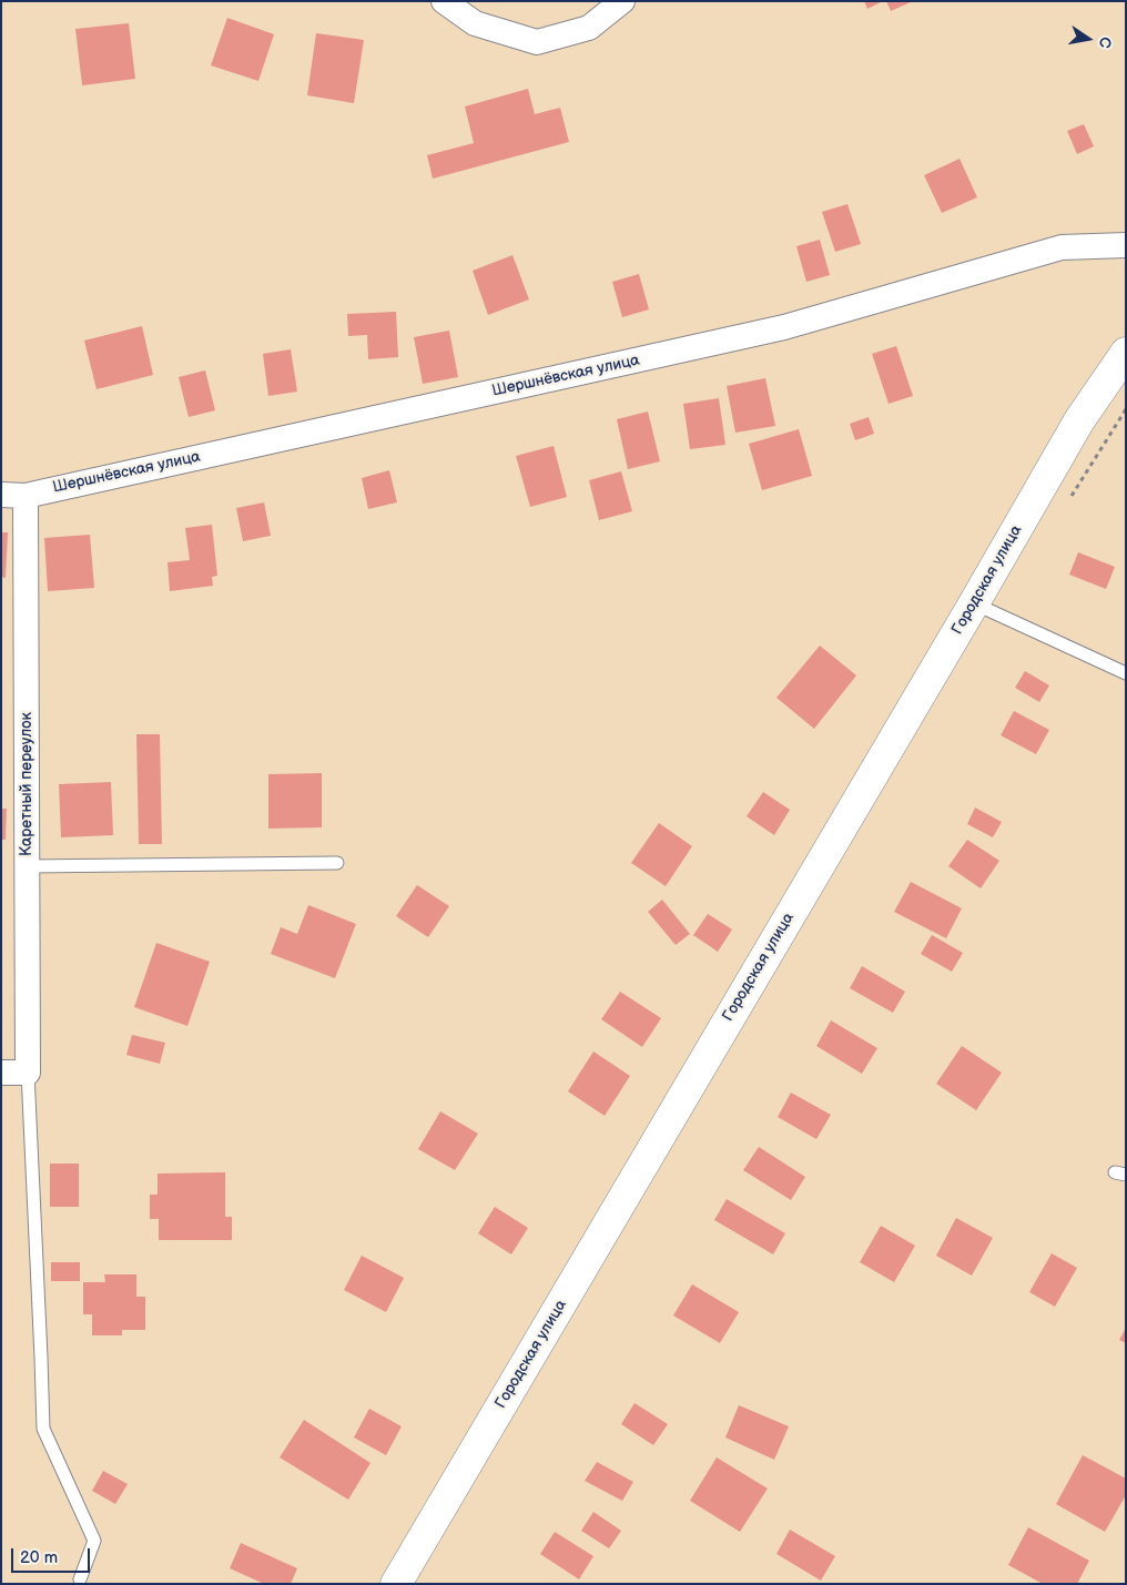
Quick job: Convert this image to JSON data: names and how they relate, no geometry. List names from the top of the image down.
{
  "streets": {
    "street": ["Шершнёвская улица", "Городская улица", "Каретный переулок"]
  },
  "crossings": [
    ["Шершнёвская улица", "Каретный переулок"]
  ],
  "scale_bar": "20 m",
  "north": "right"
}
